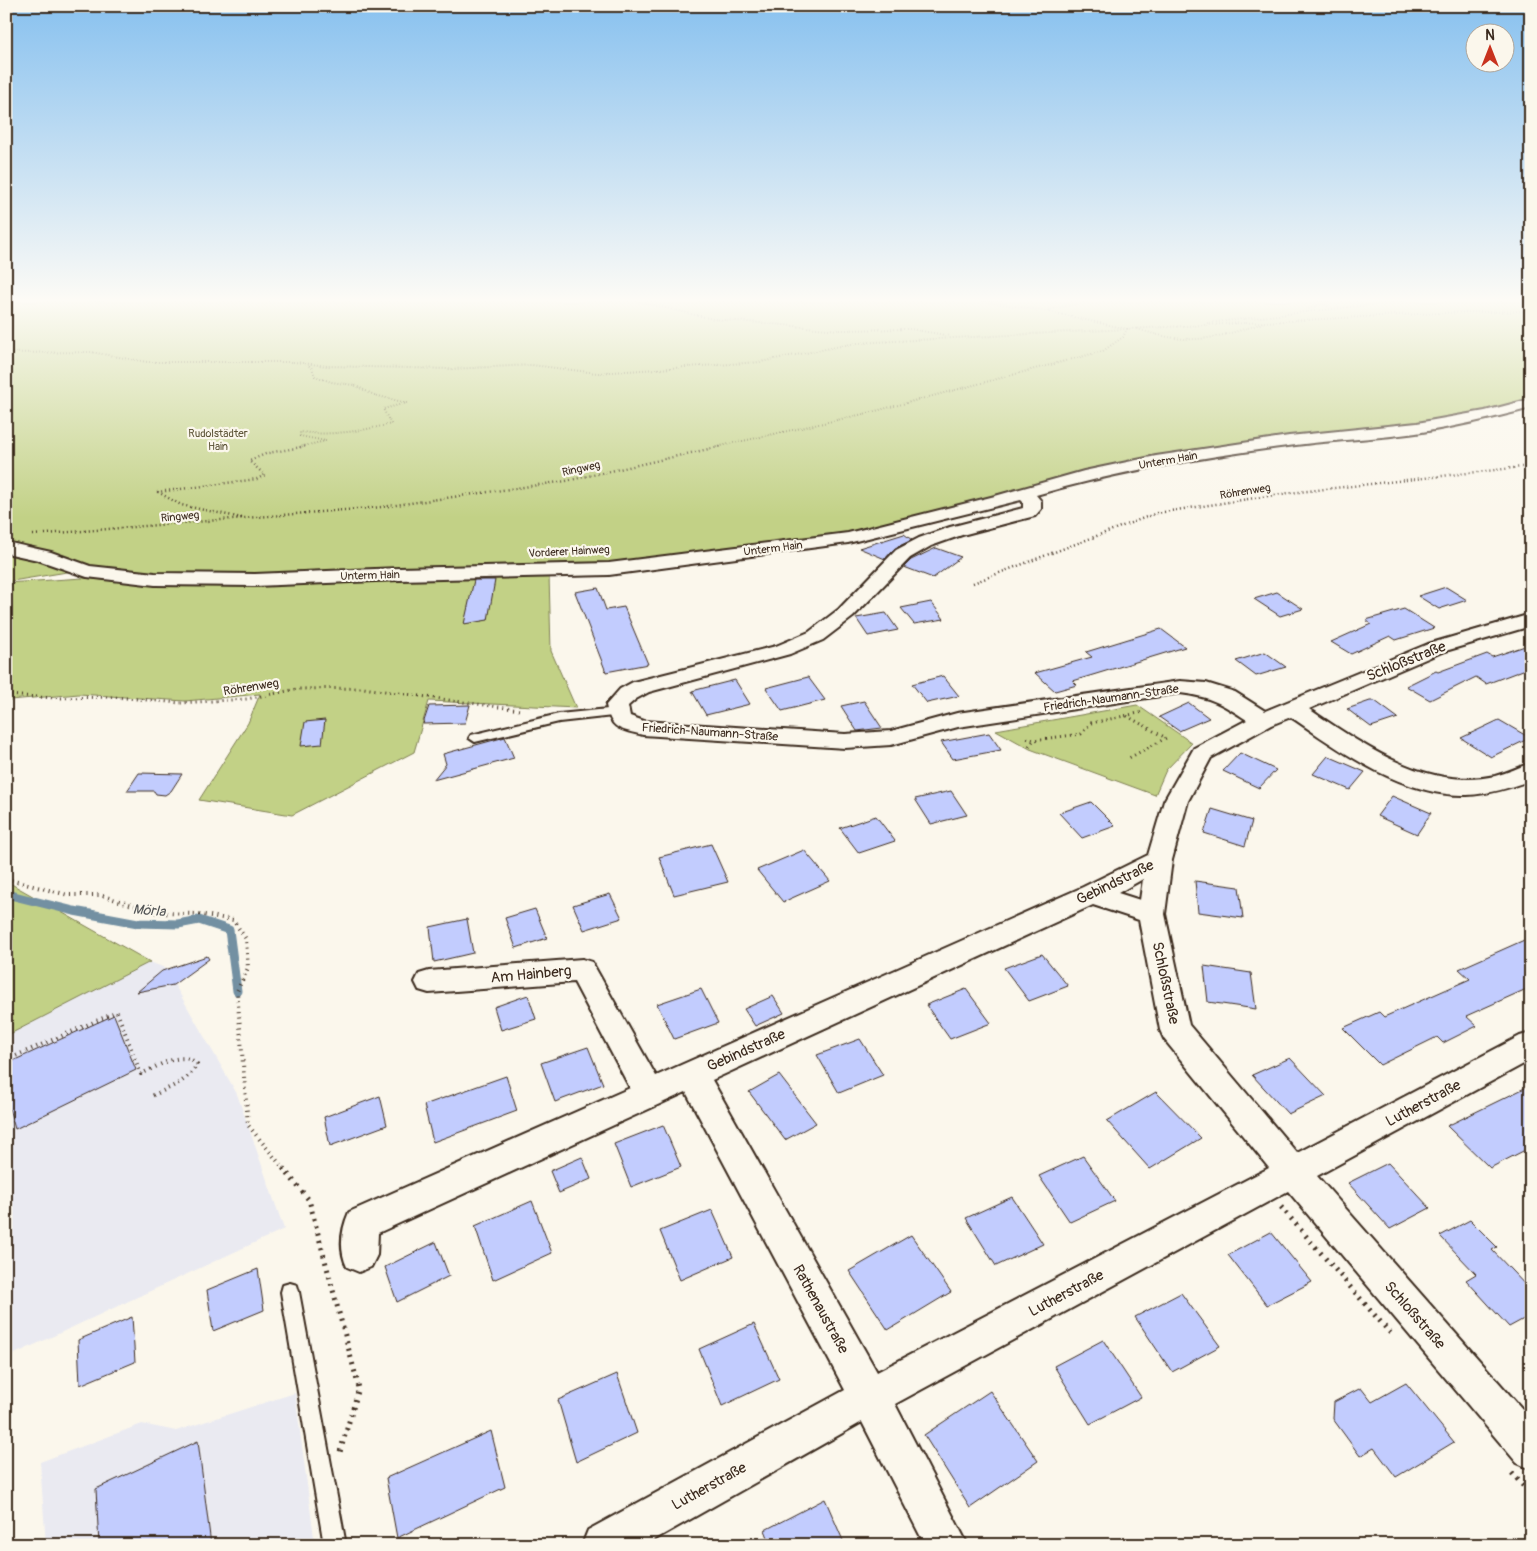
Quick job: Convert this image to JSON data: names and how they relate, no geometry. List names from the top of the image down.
{
  "streets": {
    "street": [
      "Unterm Hain",
      "Schloßstraße",
      "Friedrich-Naumann-Straße",
      "Gebindstraße",
      "Am Hainberg",
      "Lutherstraße",
      "Rathenaustraße"
    ],
    "path": ["Ringweg", "Röhrenweg"]
  },
  "crossings": [
    ["Schloßstraße", "Friedrich-Naumann-Straße"],
    ["Schloßstraße", "Gebindstraße"],
    ["Schloßstraße", "Lutherstraße"],
    ["Gebindstraße", "Am Hainberg"],
    ["Gebindstraße", "Rathenaustraße"],
    ["Lutherstraße", "Rathenaustraße"]
  ],
  "water": ["Mörla"],
  "parks": ["Rudolstädter Hain"],
  "north": "top"
}
